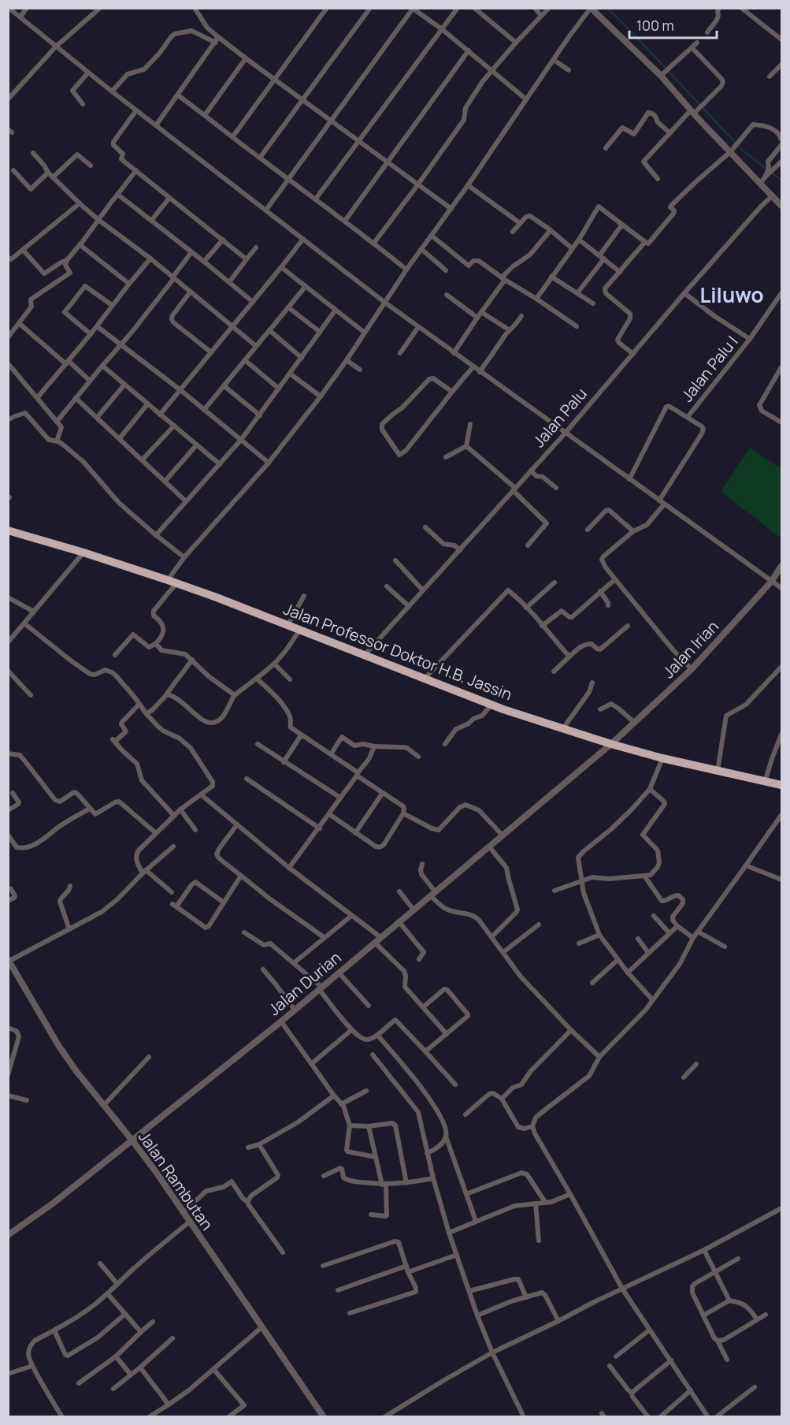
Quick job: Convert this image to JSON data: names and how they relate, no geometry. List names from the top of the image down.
{
  "streets": {
    "highway": ["Jalan Professor Doktor H.B. Jassin"],
    "street": [
      "Jalan Palu I",
      "Jalan Palu",
      "Jalan Irian",
      "Jalan Durian",
      "Jalan Rambutan"
    ]
  },
  "crossings": [
    ["Jalan Palu I", "Jalan Palu"],
    ["Jalan Palu", "Jalan Professor Doktor H.B. Jassin"],
    ["Jalan Irian", "Jalan Professor Doktor H.B. Jassin"],
    ["Jalan Irian", "Jalan Durian"],
    ["Jalan Professor Doktor H.B. Jassin", "Jalan Durian"],
    ["Jalan Durian", "Jalan Rambutan"]
  ],
  "districts": ["Liluwo"],
  "scale_bar": "100 m"
}
